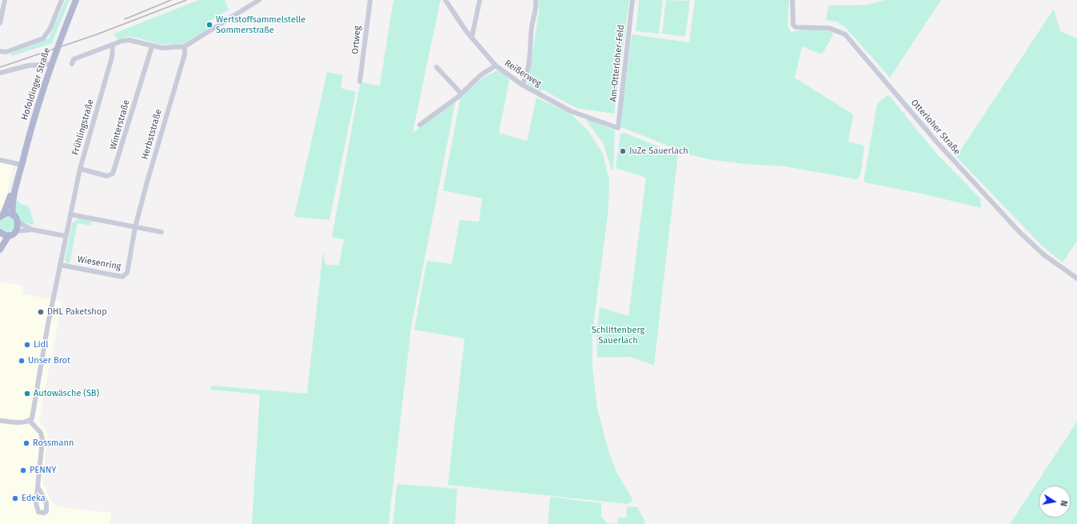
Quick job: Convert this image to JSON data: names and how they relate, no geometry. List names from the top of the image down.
{
  "streets": {
    "main road": ["Hofoldinger Straße"],
    "street": [
      "Ortweg",
      "Am-Otterloher-Feld",
      "Reißerweg",
      "Winterstraße",
      "Frühlingstraße",
      "Otterloher Straße",
      "Herbststraße",
      "Wiesenring"
    ]
  },
  "crossings": [
    ["Am-Otterloher-Feld", "Reißerweg"],
    ["Winterstraße", "Frühlingstraße"],
    ["Herbststraße", "Wiesenring"]
  ],
  "parks": ["Schlittenberg Sauerlach"],
  "places": [
    "Wertstoffsammelstelle Sommerstraße",
    "JuZe Sauerlach",
    "DHL Paketshop",
    "Lidl",
    "Unser Brot",
    "Autowäsche (SB)",
    "Rossmann",
    "PENNY",
    "Edeka"
  ],
  "north": "right"
}
